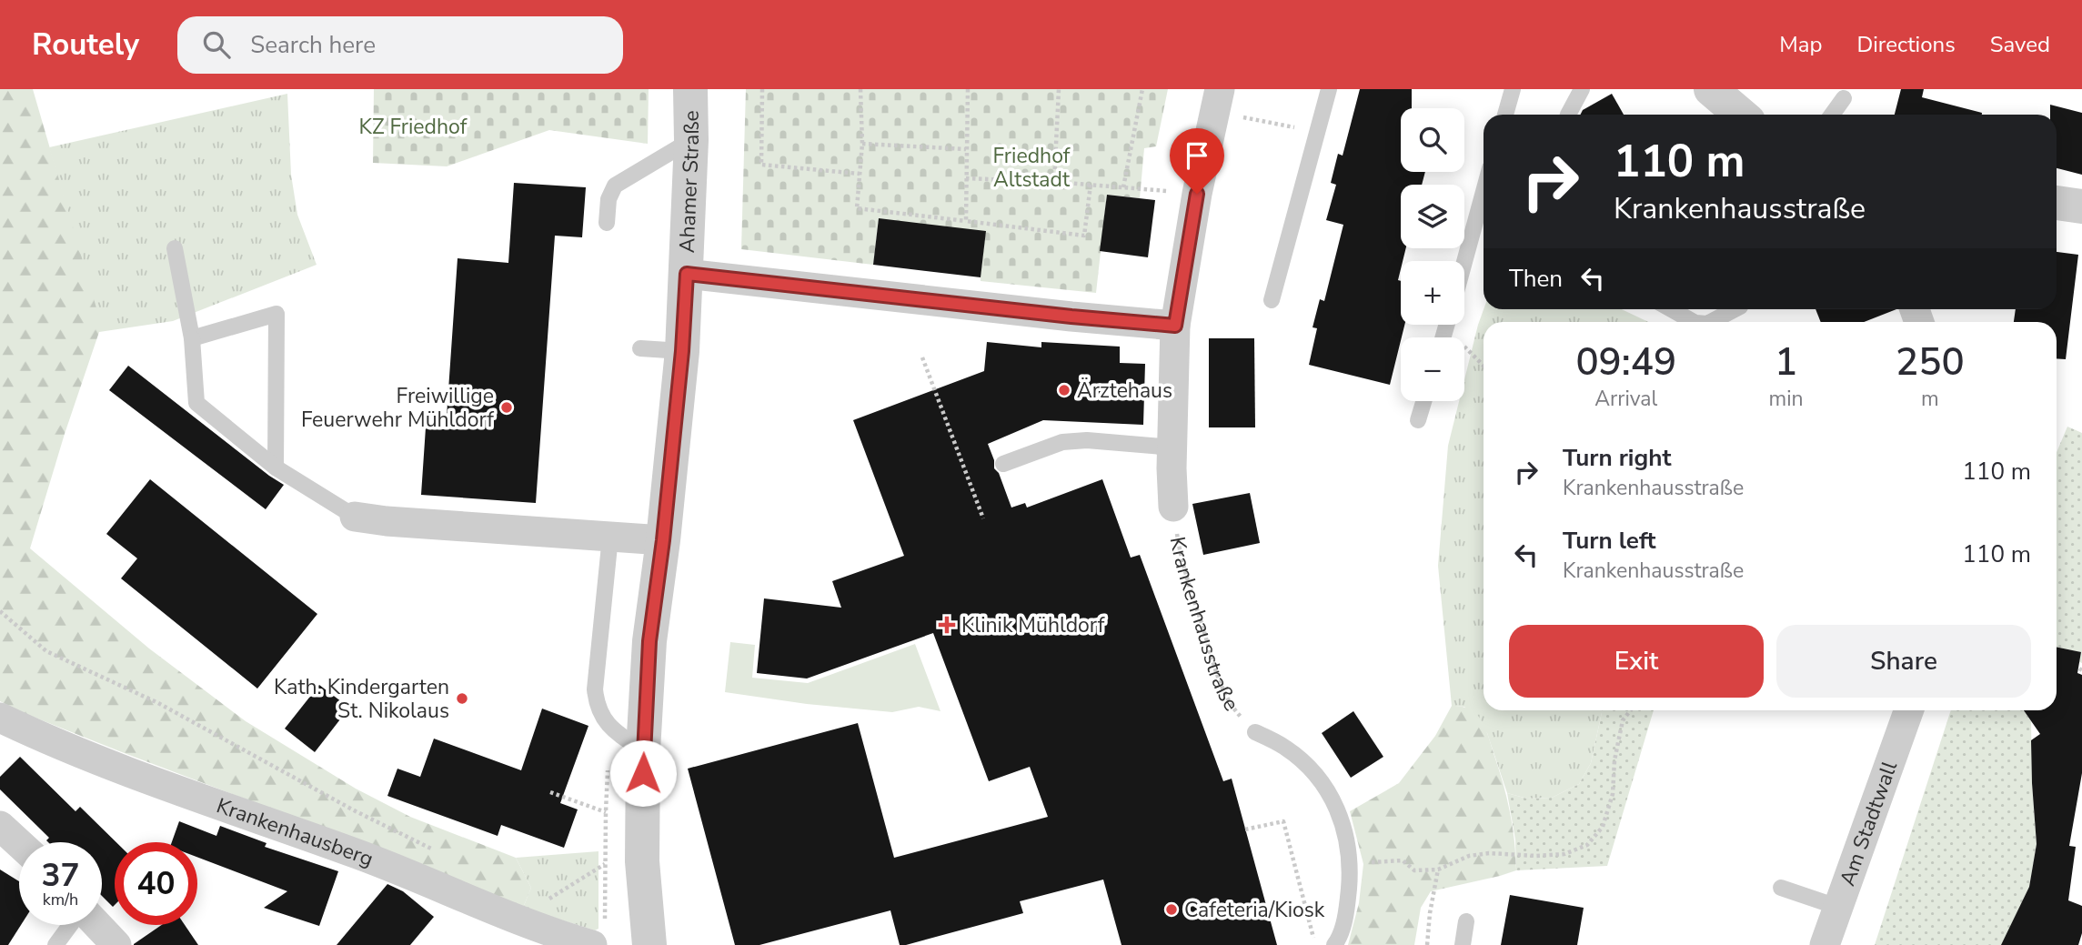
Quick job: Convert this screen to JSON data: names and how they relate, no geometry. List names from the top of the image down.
{
  "streets": {
    "street": [
      "Ahamer Straße",
      "Krankenhausstraße",
      "Am Stadtwall",
      "Krankenhausberg"
    ]
  },
  "parks": ["KZ Friedhof", "Friedhof Altstadt"],
  "places": {
    "other": [
      "Ärztehaus",
      "Freiwillige Feuerwehr Mühldorf",
      "Kath. Kindergarten St. Nikolaus",
      "Cafeteria/Kiosk"
    ],
    "health": ["Klinik Mühldorf"]
  },
  "page": {
    "header": "Routely",
    "search": "Search here",
    "nav": ["Map", "Directions", "Saved"],
    "map_buttons": ["+", "−"],
    "turn": ["110 m", "Krankenhausstraße"],
    "then": "Then",
    "eta": [
      "09:49",
      "Arrival",
      "1",
      "min",
      "250",
      "m"
    ],
    "list": [
      {
        "name": "Turn right",
        "note": "Krankenhausstraße",
        "value": "110 m"
      },
      {
        "name": "Turn left",
        "note": "Krankenhausstraße",
        "value": "110 m"
      }
    ],
    "buttons": ["Exit", "Share"],
    "speed": "37 km/h",
    "limit": "40"
  }
}
